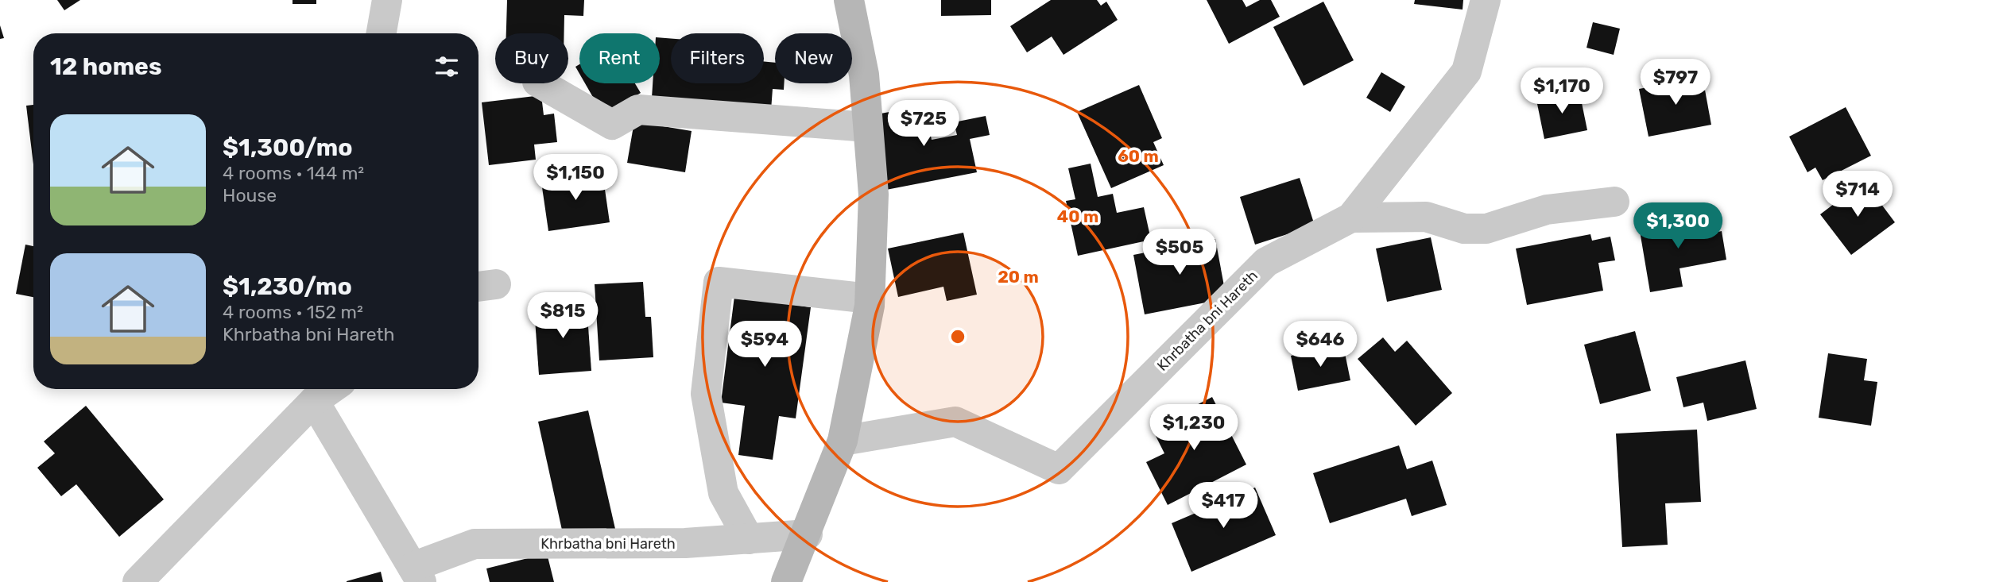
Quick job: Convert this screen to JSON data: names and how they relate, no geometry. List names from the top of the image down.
{
  "streets": {
    "street": ["Khrbatha bni Hareth"]
  },
  "page": {
    "chip": [
      "Buy",
      "Rent",
      "Filters",
      "New"
    ],
    "heading": "12 homes",
    "price": [
      "$797",
      "$1,170",
      "$725",
      "$1,150",
      "$714",
      "$1,300",
      "$505",
      "$815",
      "$594",
      "$646",
      "$1,230",
      "$417"
    ],
    "list": [
      {
        "name": "$1,300/mo",
        "note": "4 rooms · 144 m² · House"
      },
      {
        "name": "$1,230/mo",
        "note": "4 rooms · 152 m² · Khrbatha bni Hareth"
      }
    ]
  },
  "rings": ["60 m", "40 m", "20 m"]
}
